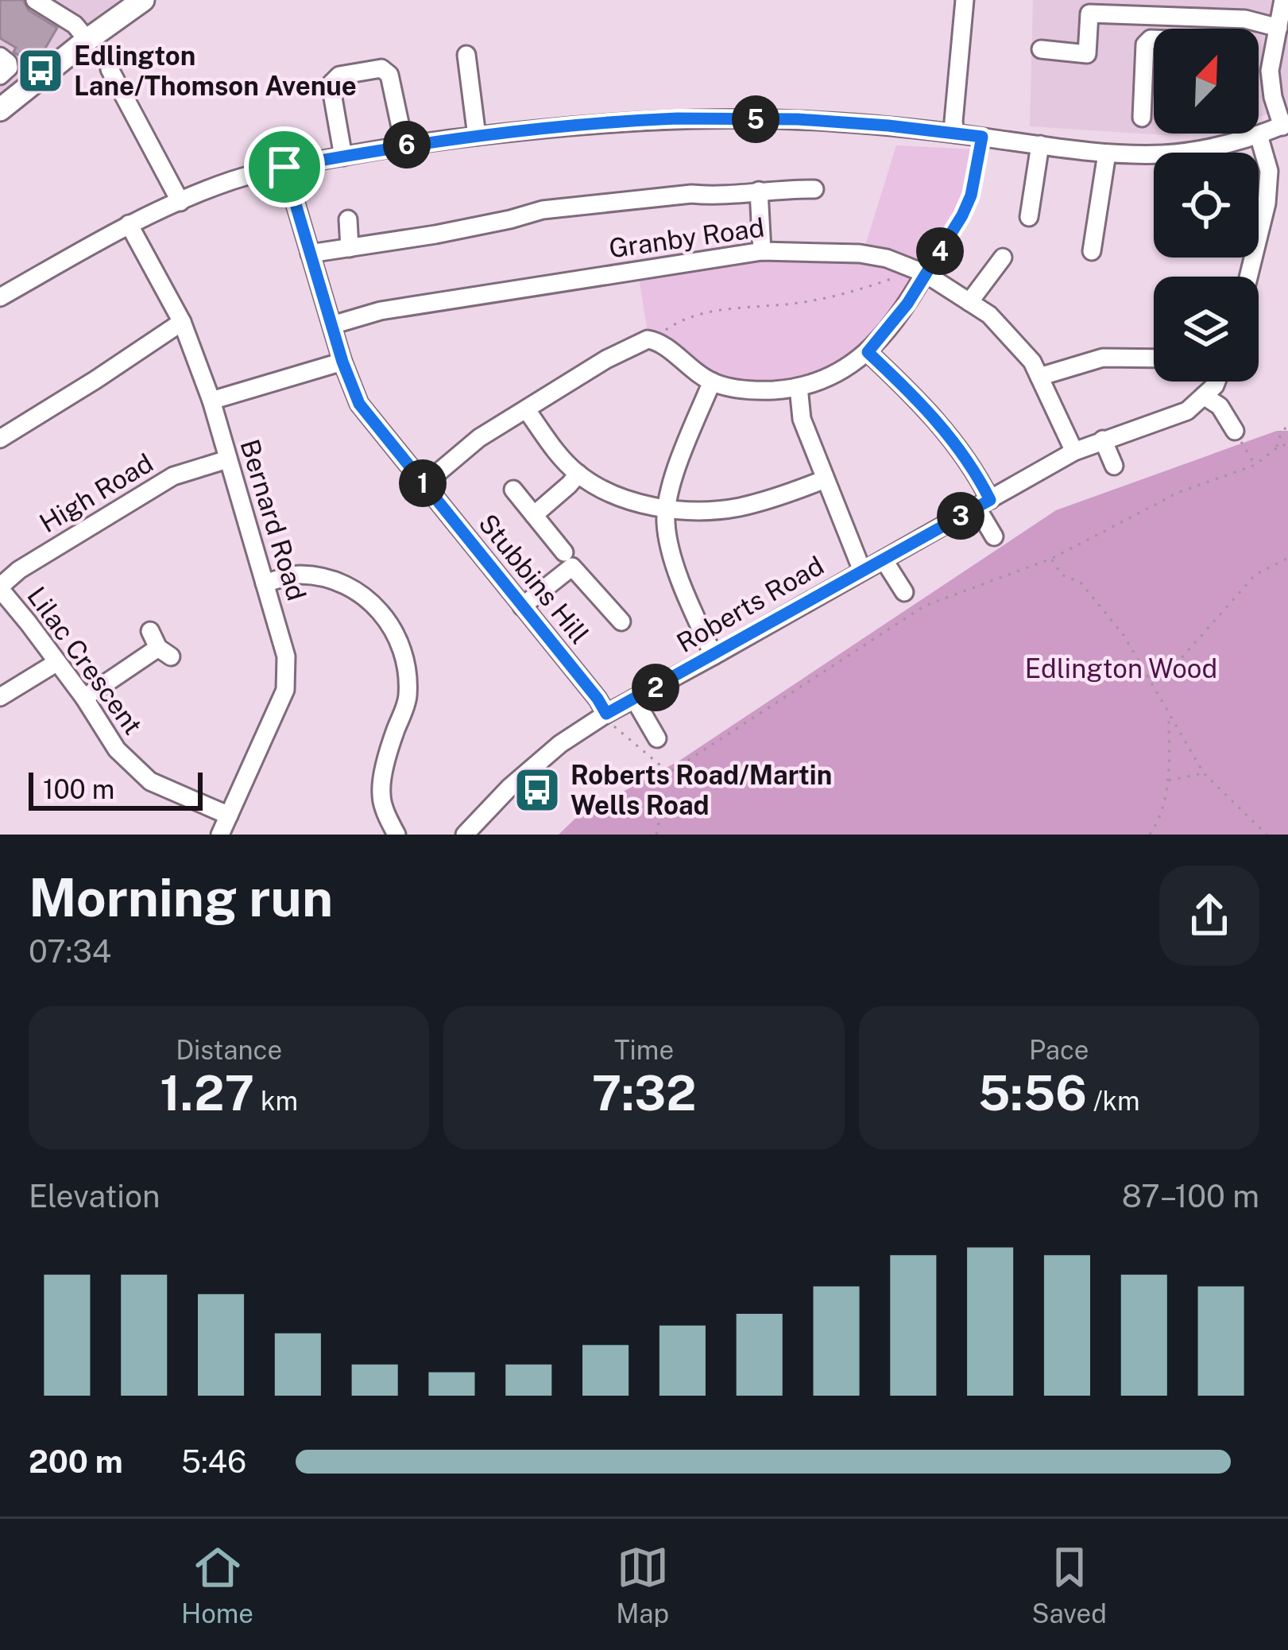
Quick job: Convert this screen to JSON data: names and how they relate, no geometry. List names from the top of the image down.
{
  "streets": {
    "street": [
      "Granby Road",
      "High Road",
      "Bernard Road",
      "Stubbins Hill",
      "Roberts Road",
      "Lilac Crescent"
    ]
  },
  "crossings": [
    ["Granby Road", "Stubbins Hill"],
    ["Granby Road", "Roberts Road"],
    ["High Road", "Bernard Road"],
    ["High Road", "Lilac Crescent"],
    ["Bernard Road", "Lilac Crescent"],
    ["Stubbins Hill", "Roberts Road"]
  ],
  "parks": ["Edlington Wood"],
  "places": {
    "bus stop": ["Edlington Lane/Thomson Avenue", "Roberts Road/Martin Wells Road"]
  },
  "scale_bar": "100 m",
  "north": "top right",
  "page": {
    "pins": [
      "5",
      "6",
      "4",
      "1",
      "3",
      "2"
    ],
    "scale": "100 m",
    "heading": ["Morning run", "07:34"],
    "stats": [
      ["Distance", "1.27 km"],
      ["Time", "7:32"],
      ["Pace", "5:56 /km"]
    ],
    "chart": ["Elevation", "87–100 m"],
    "list": [
      {
        "name": "200 m",
        "note": "5:46"
      }
    ],
    "tabs": ["Home", "Map", "Saved"]
  }
}
